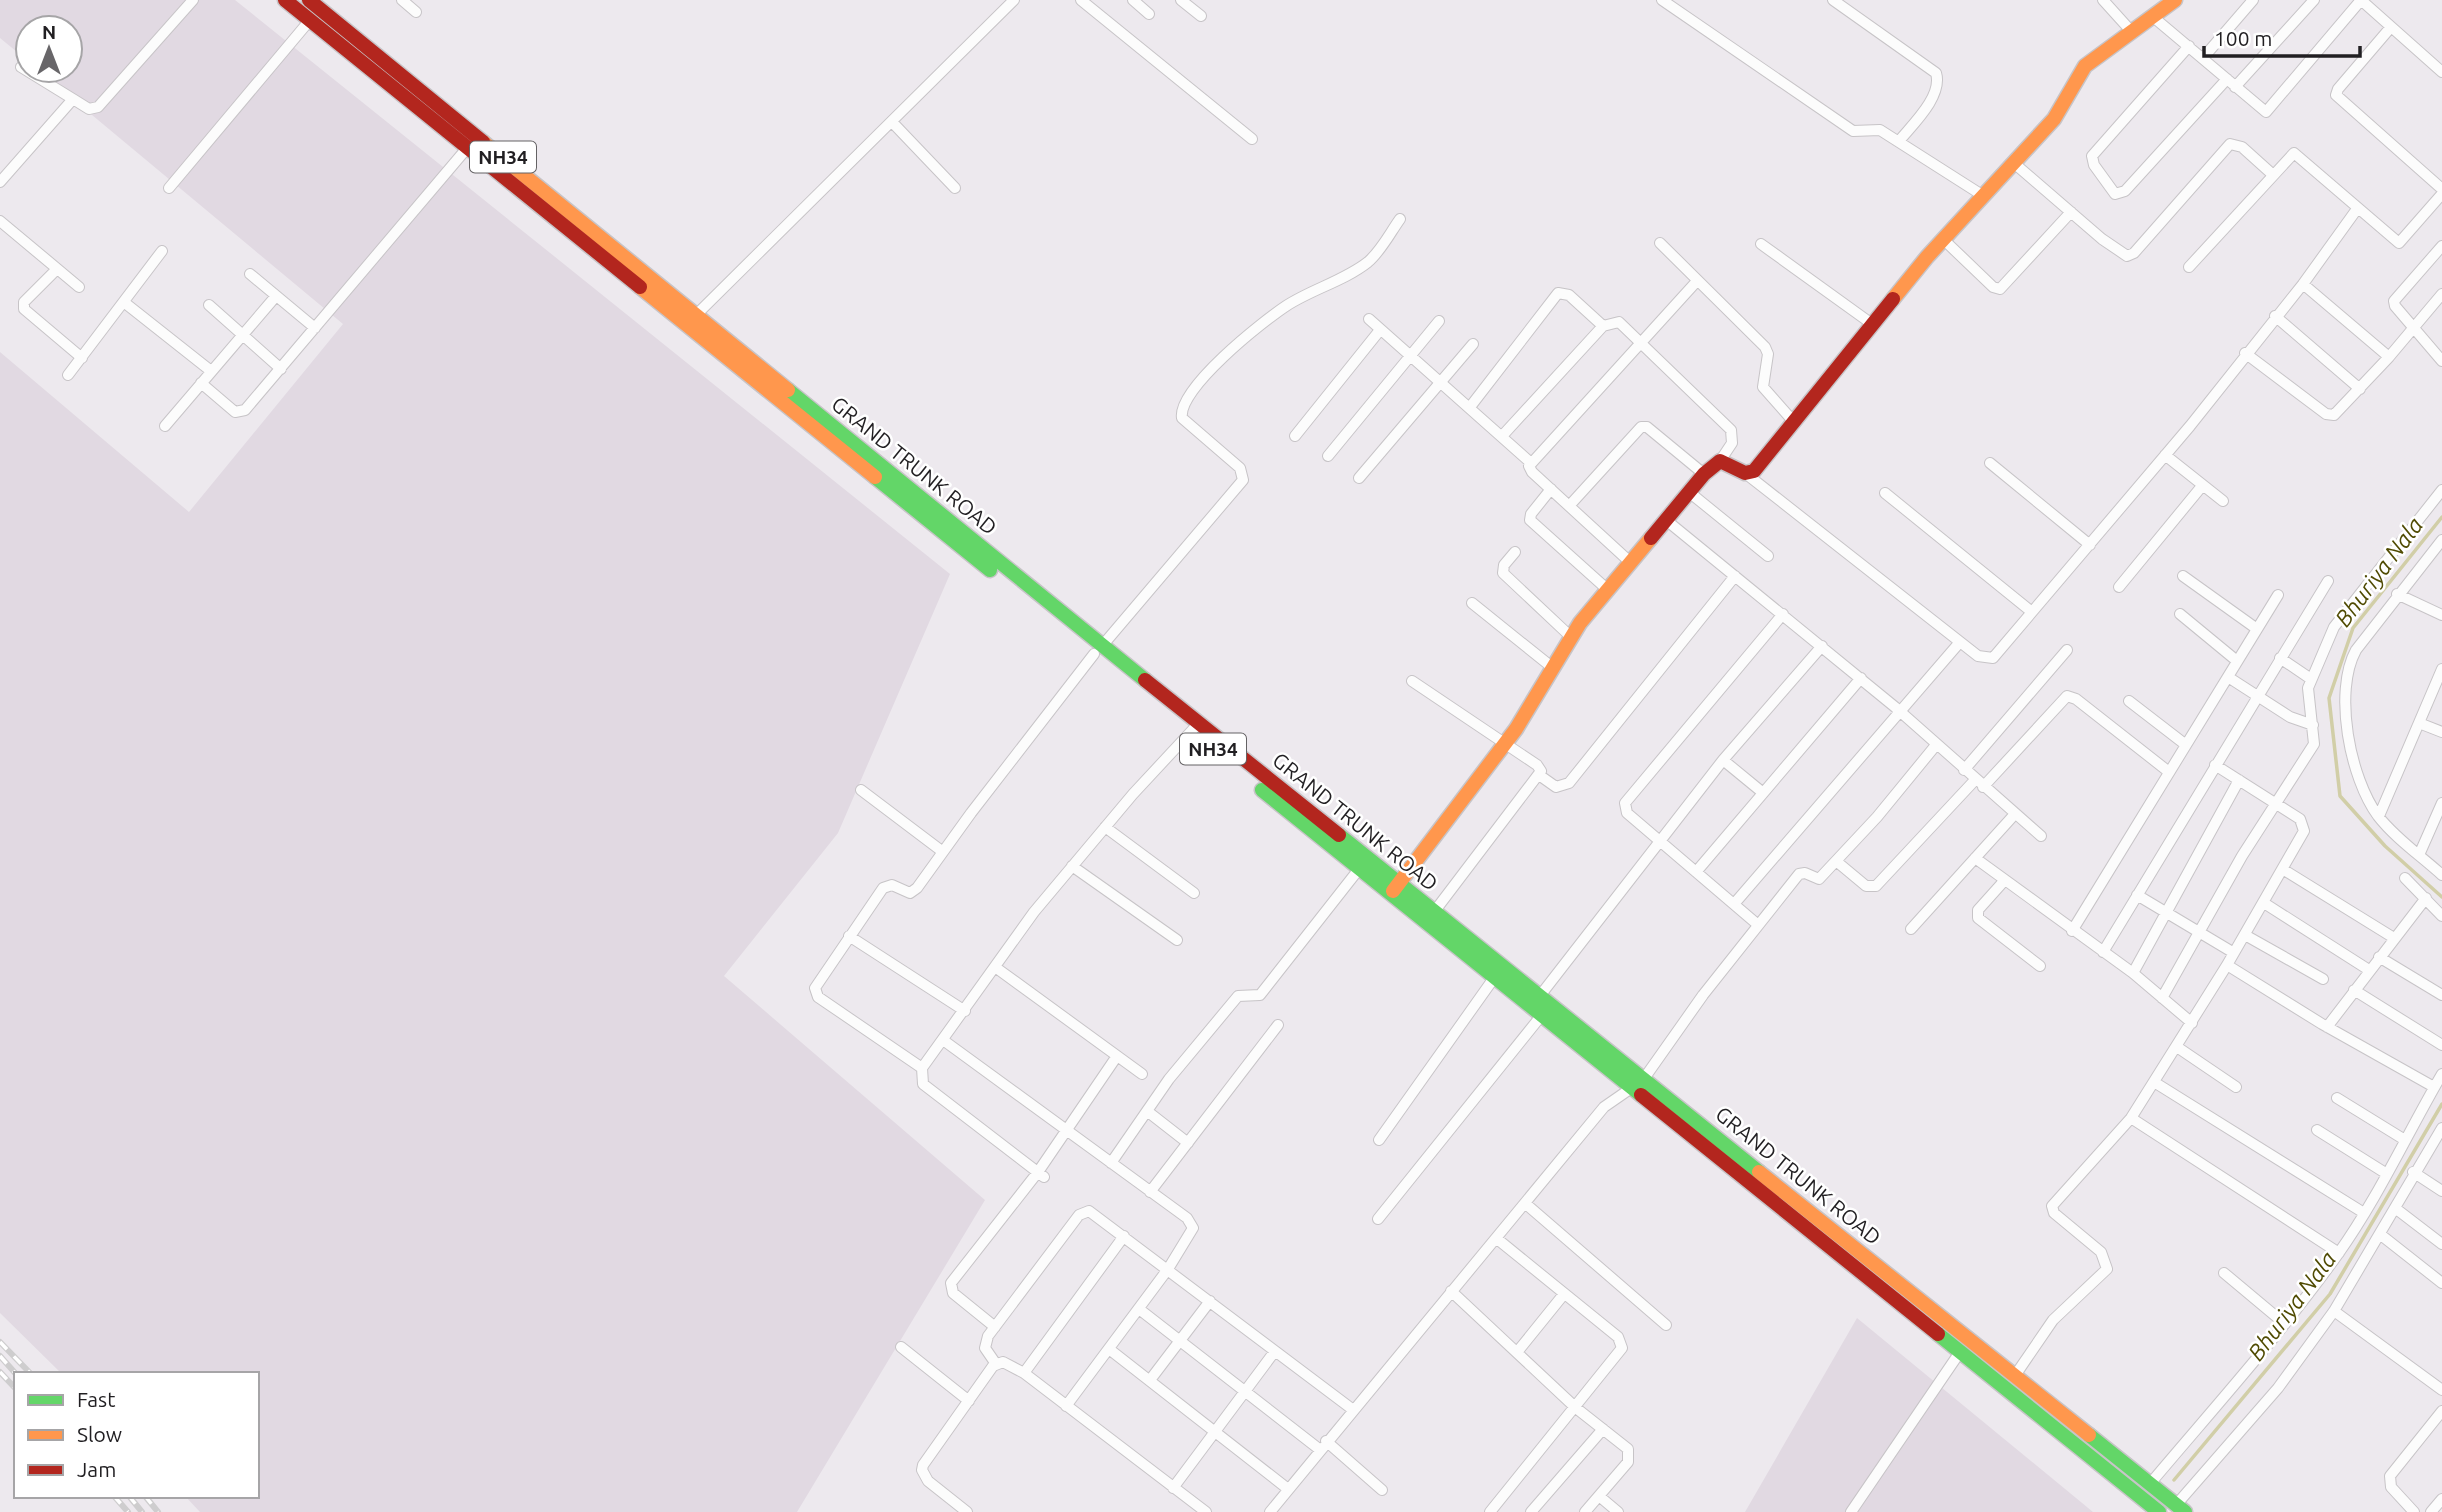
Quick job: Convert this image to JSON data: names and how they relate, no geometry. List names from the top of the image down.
{
  "streets": {
    "main road": ["NH34", "GRAND TRUNK ROAD"]
  },
  "water": ["Bhuriya Nala"],
  "legend": ["Fast", "Slow", "Jam"],
  "scale_bar": "100 m",
  "north": "top"
}
